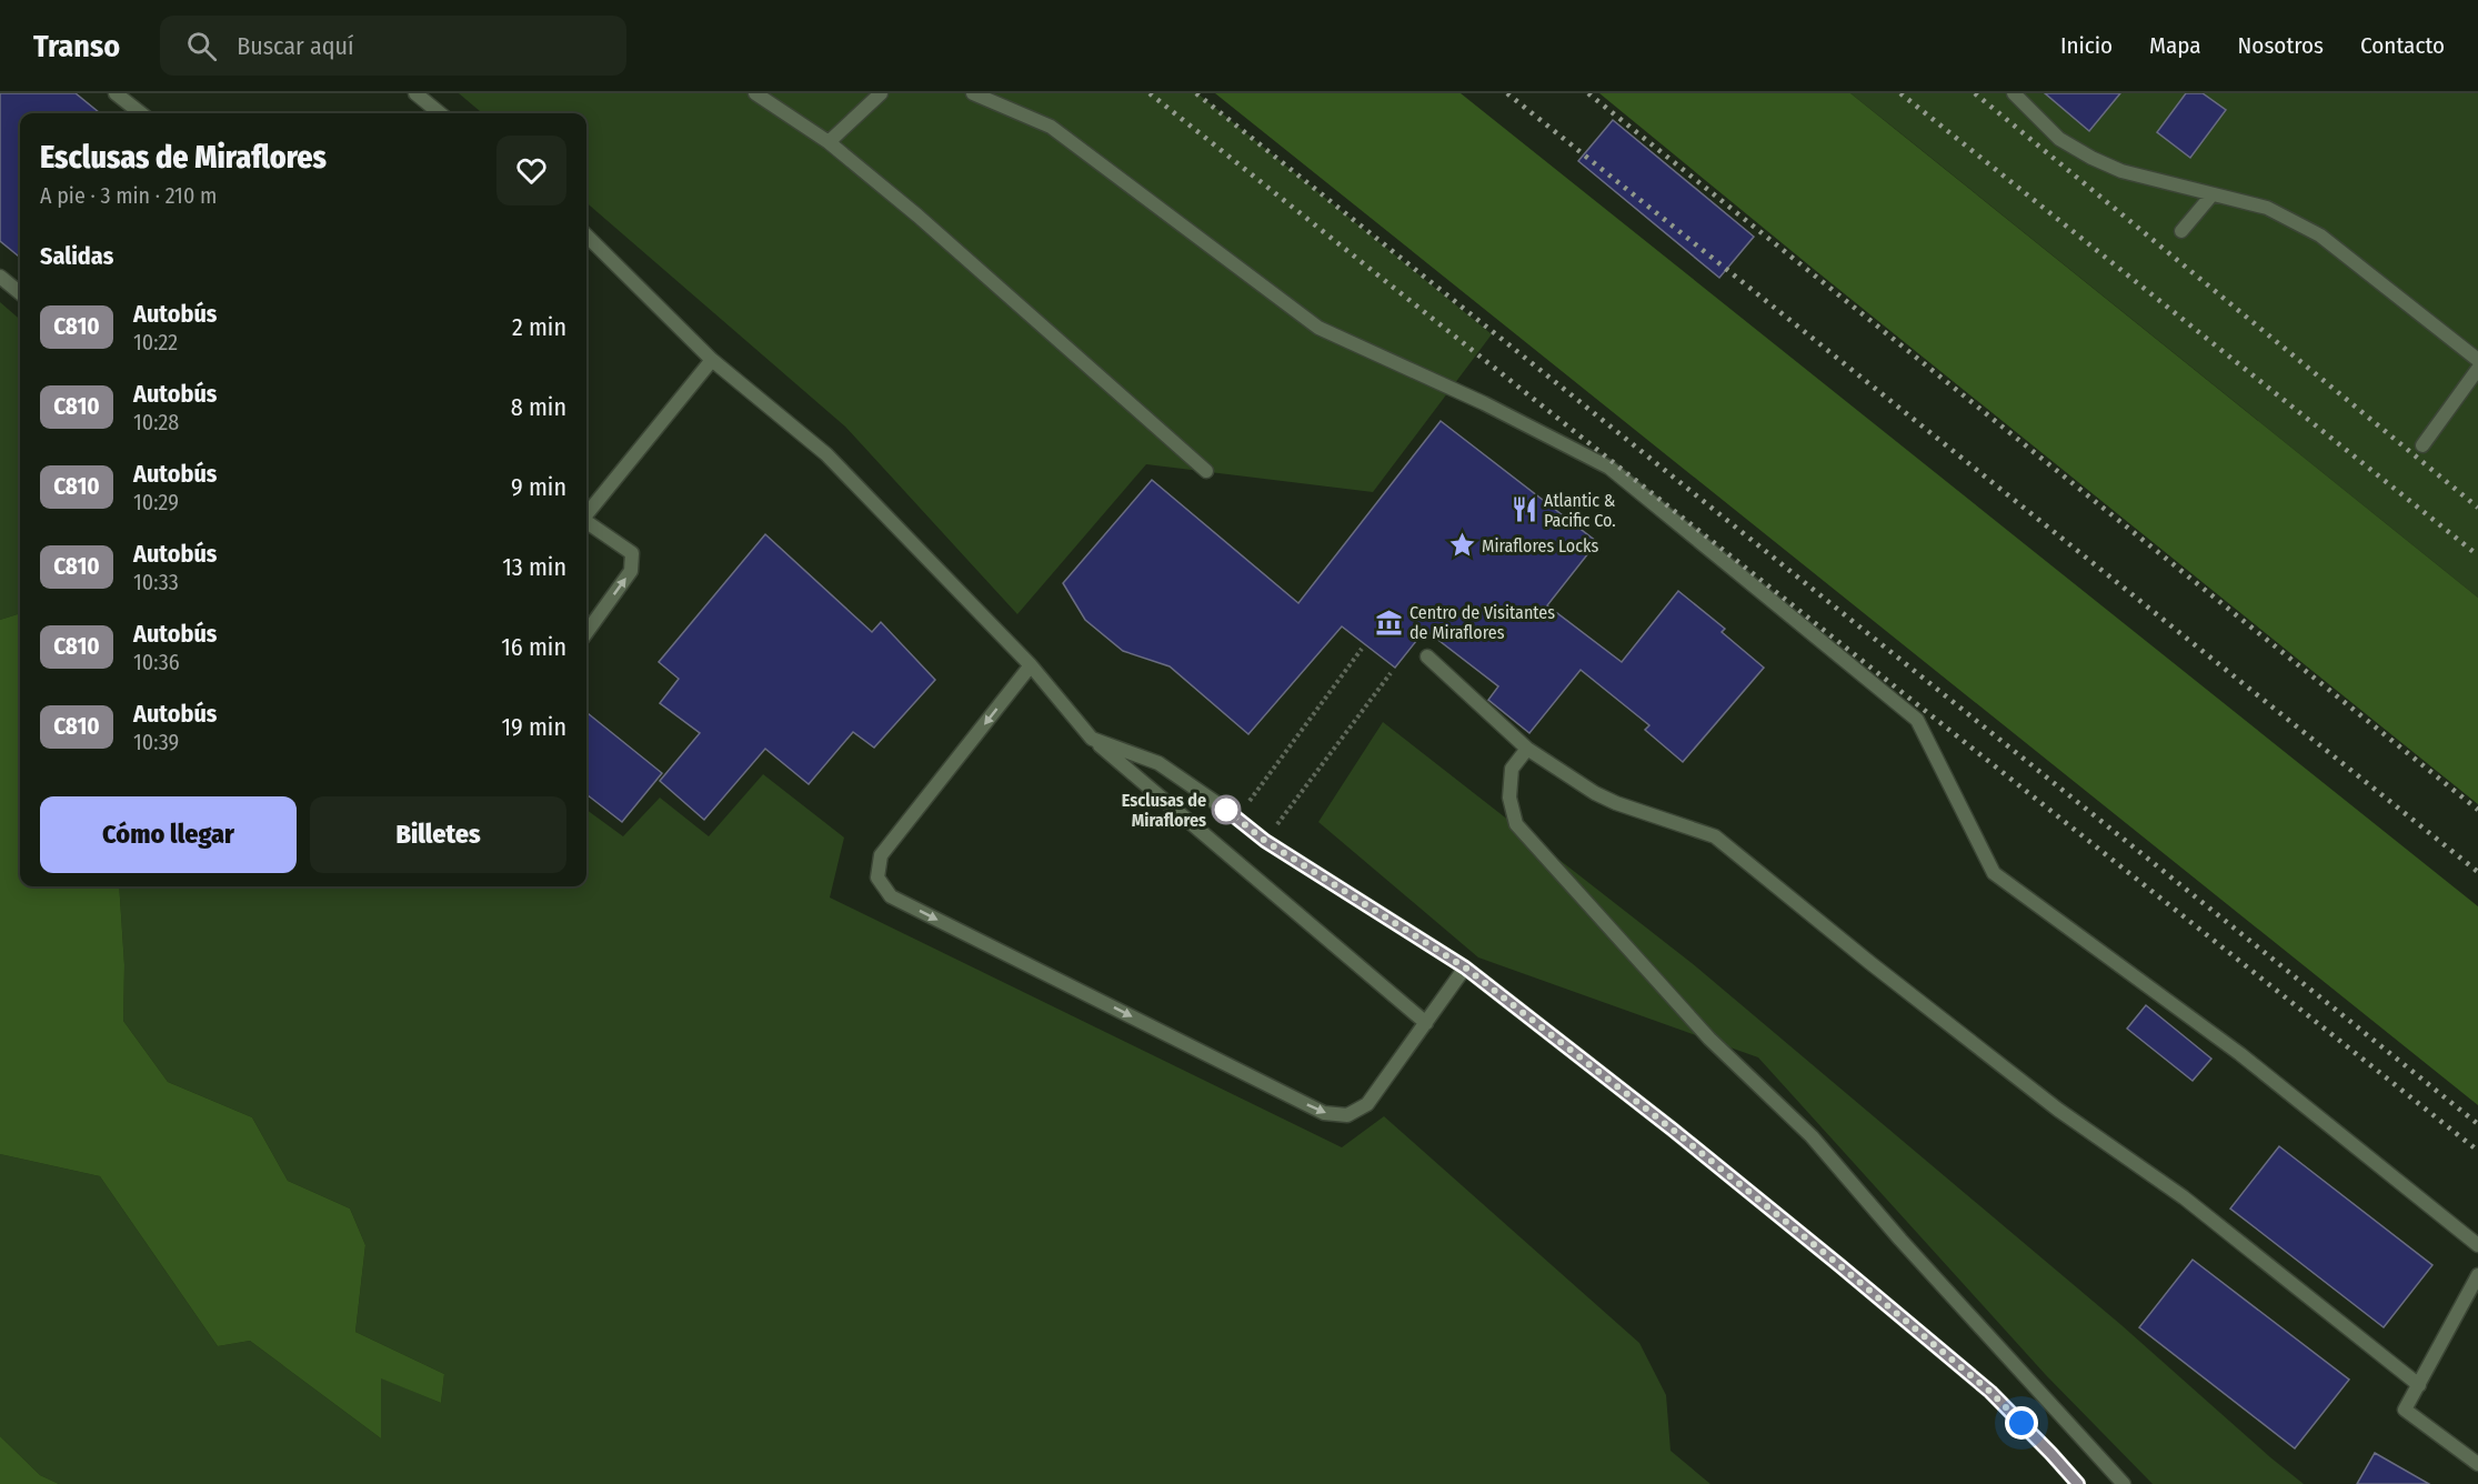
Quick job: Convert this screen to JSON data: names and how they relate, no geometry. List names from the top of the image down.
{
  "places": {
    "restaurant": ["Atlantic & Pacific Co."],
    "place": ["Miraflores Locks"],
    "museum": ["Centro de Visitantes de Miraflores"],
    "other": ["Esclusas de Miraflores"]
  },
  "lines": ["bus line C810"],
  "page": {
    "header": "Transo",
    "search": "Buscar aquí",
    "nav": [
      "Inicio",
      "Mapa",
      "Nosotros",
      "Contacto"
    ],
    "heading": [
      ["Esclusas de Miraflores", "A pie · 3 min · 210 m"],
      "Salidas"
    ],
    "list": [
      {
        "mark": "C810",
        "name": "Autobús",
        "note": "10:22",
        "value": "2 min"
      },
      {
        "mark": "C810",
        "name": "Autobús",
        "note": "10:28",
        "value": "8 min"
      },
      {
        "mark": "C810",
        "name": "Autobús",
        "note": "10:29",
        "value": "9 min"
      },
      {
        "mark": "C810",
        "name": "Autobús",
        "note": "10:33",
        "value": "13 min"
      },
      {
        "mark": "C810",
        "name": "Autobús",
        "note": "10:36",
        "value": "16 min"
      },
      {
        "mark": "C810",
        "name": "Autobús",
        "note": "10:39",
        "value": "19 min"
      }
    ],
    "buttons": ["Cómo llegar", "Billetes"]
  }
}
